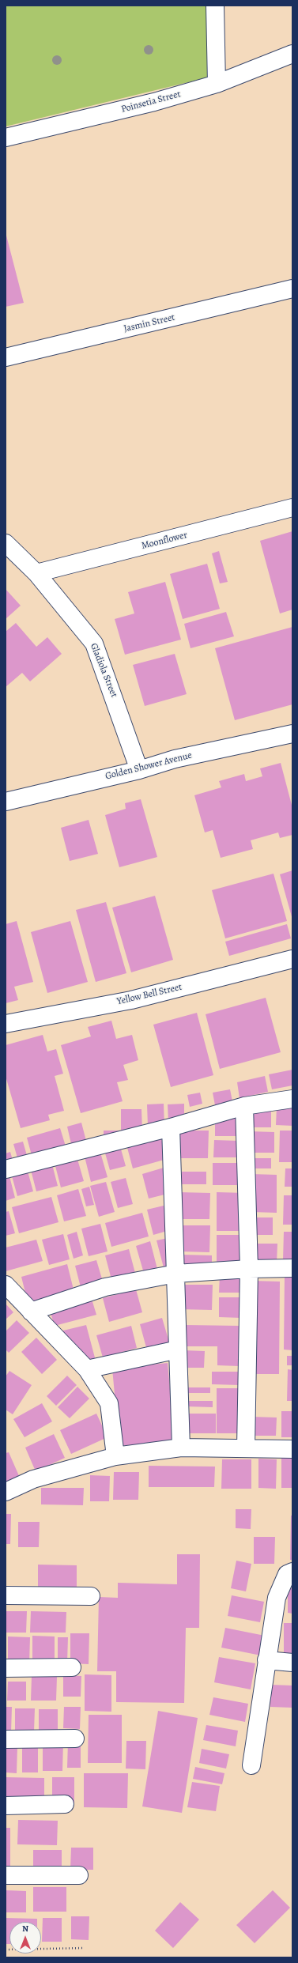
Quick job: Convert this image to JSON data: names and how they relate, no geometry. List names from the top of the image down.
{
  "streets": {
    "street": [
      "Poinsetia Street",
      "Jasmin Street",
      "Moonflower",
      "Gladiola Street",
      "Golden Shower Avenue",
      "Yellow Bell Street"
    ]
  },
  "crossings": [
    ["Moonflower", "Gladiola Street"],
    ["Gladiola Street", "Golden Shower Avenue"]
  ],
  "north": "top"
}
